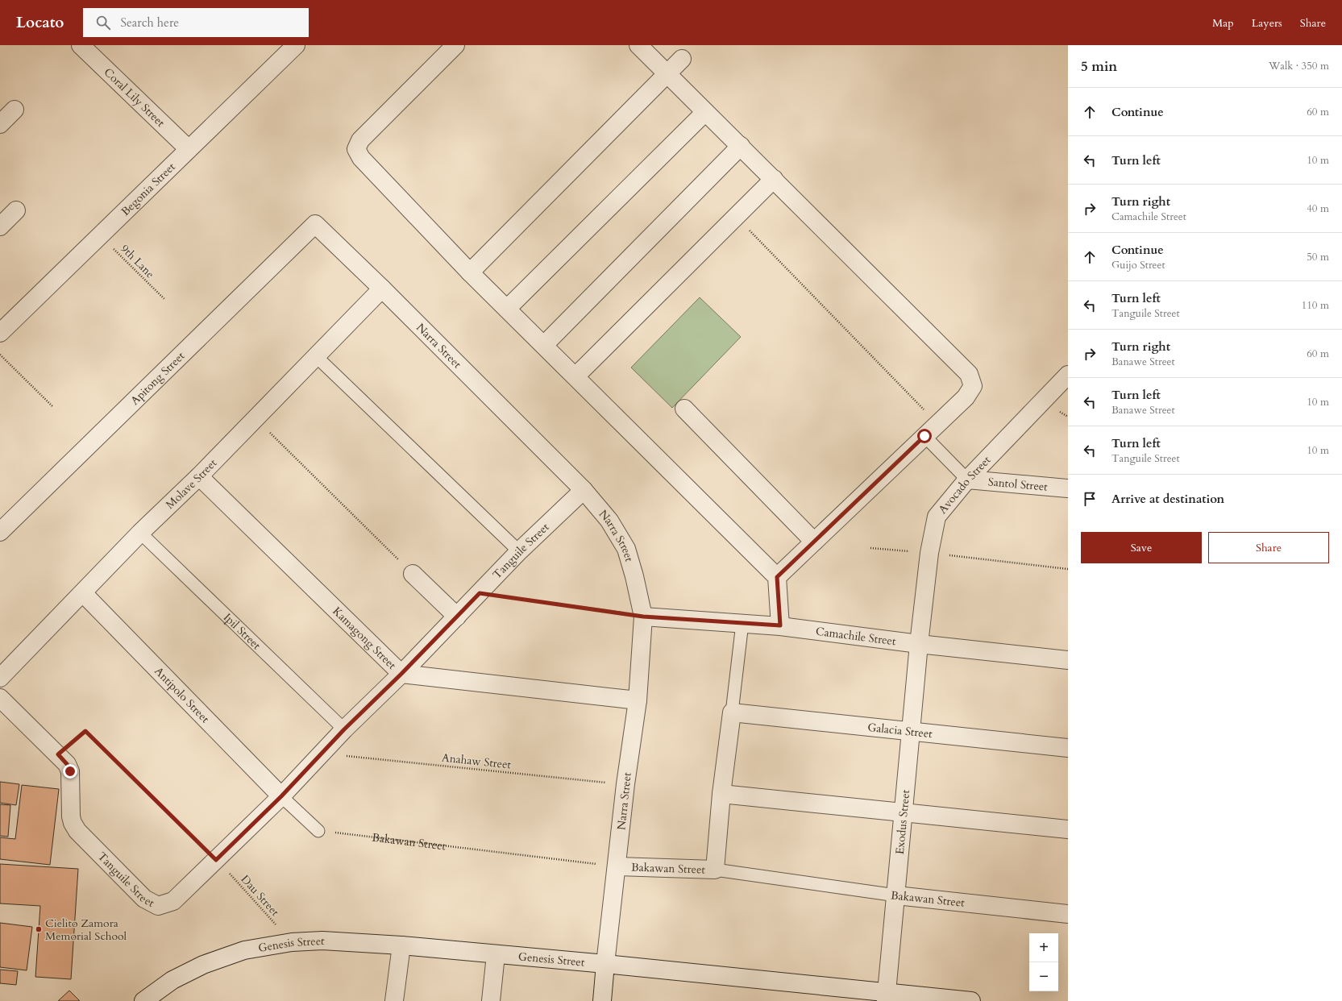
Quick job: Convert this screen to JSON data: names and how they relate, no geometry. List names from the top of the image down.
{
  "streets": {
    "street": [
      "Coral Lily Street",
      "Begonia Street",
      "Narra Street",
      "Apitong Street",
      "Molave Street",
      "Santol Street",
      "Avocado Street",
      "Tanguile Street",
      "Camachile Street",
      "Kamagong Street",
      "Antipolo Street",
      "Galacia Street",
      "Exodus Street",
      "Bakawan Street",
      "Genesis Street"
    ],
    "lane": ["Ipil Street"],
    "path": ["9th Lane", "Anahaw Street", "Dau Street"]
  },
  "crossings": [
    ["Coral Lily Street", "Begonia Street"],
    ["Begonia Street", "9th Lane"],
    ["Narra Street", "Apitong Street"],
    ["Narra Street", "Molave Street"],
    ["Narra Street", "Tanguile Street"],
    ["Narra Street", "Camachile Street"],
    ["Narra Street", "Kamagong Street"],
    ["Narra Street", "Anahaw Street"],
    ["Narra Street", "Bakawan Street"],
    ["Narra Street", "Genesis Street"],
    ["Molave Street", "Ipil Street"],
    ["Molave Street", "Kamagong Street"],
    ["Molave Street", "Antipolo Street"],
    ["Santol Street", "Avocado Street"],
    ["Avocado Street", "Camachile Street"],
    ["Avocado Street", "Exodus Street"],
    ["Tanguile Street", "Ipil Street"],
    ["Tanguile Street", "Kamagong Street"],
    ["Tanguile Street", "Antipolo Street"],
    ["Tanguile Street", "Anahaw Street"],
    ["Tanguile Street", "Dau Street"],
    ["Camachile Street", "Exodus Street"],
    ["Galacia Street", "Exodus Street"],
    ["Exodus Street", "Bakawan Street"],
    ["Exodus Street", "Genesis Street"],
    ["Dau Street", "Genesis Street"]
  ],
  "places": ["Cielito Zamora Memorial School"],
  "page": {
    "header": "Locato",
    "search": "Search here",
    "nav": ["Map", "Layers", "Share"],
    "heading": ["5 min", "Walk · 350 m"],
    "list": [
      ["Continue", "60 m"],
      ["Turn left", "10 m"],
      ["Turn right", "Camachile Street", "40 m"],
      ["Continue", "Guijo Street", "50 m"],
      ["Turn left", "Tanguile Street", "110 m"],
      ["Turn right", "Banawe Street", "60 m"],
      ["Turn left", "Banawe Street", "10 m"],
      ["Turn left", "Tanguile Street", "10 m"],
      "Arrive at destination"
    ],
    "buttons": ["Save", "Share"],
    "map_buttons": ["+", "−"]
  }
}
